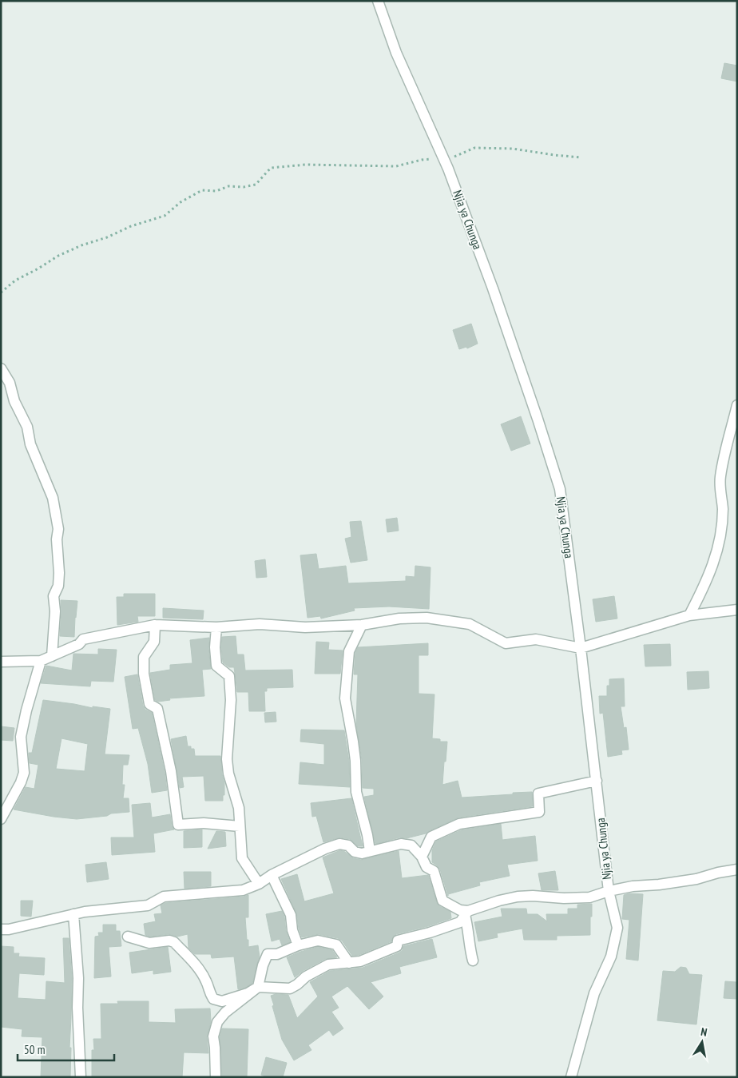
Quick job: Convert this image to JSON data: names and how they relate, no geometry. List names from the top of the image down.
{
  "streets": {
    "street": ["Njia ya Chunga"]
  },
  "scale_bar": "50 m",
  "north": "top"
}
